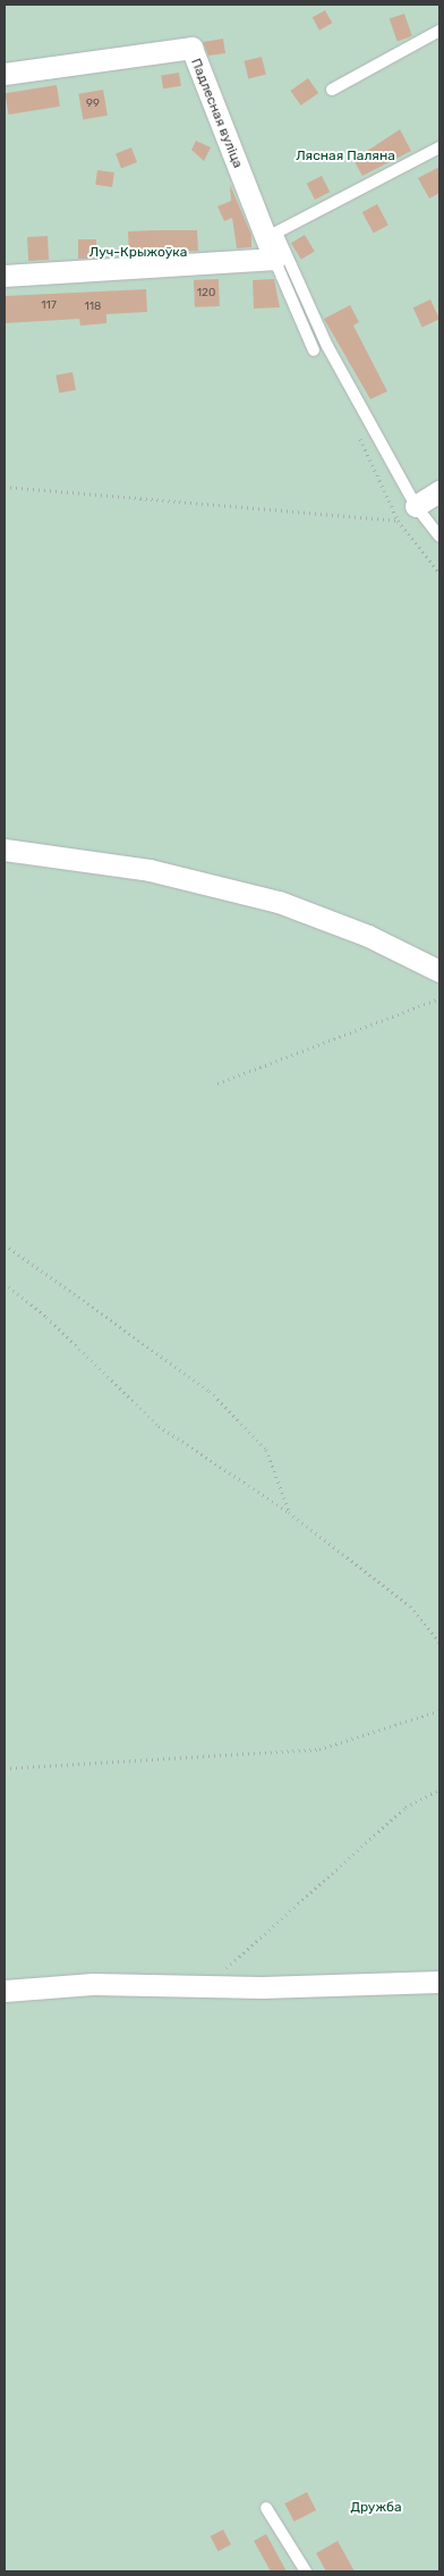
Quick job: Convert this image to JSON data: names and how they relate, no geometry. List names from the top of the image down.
{
  "streets": {
    "street": ["Падлесная вуліца"]
  },
  "parks": ["Лясная Паляна", "Луч-Крыжоўка", "Дружба"],
  "house_numbers": [
    "99",
    "120",
    "117",
    "118"
  ]
}
